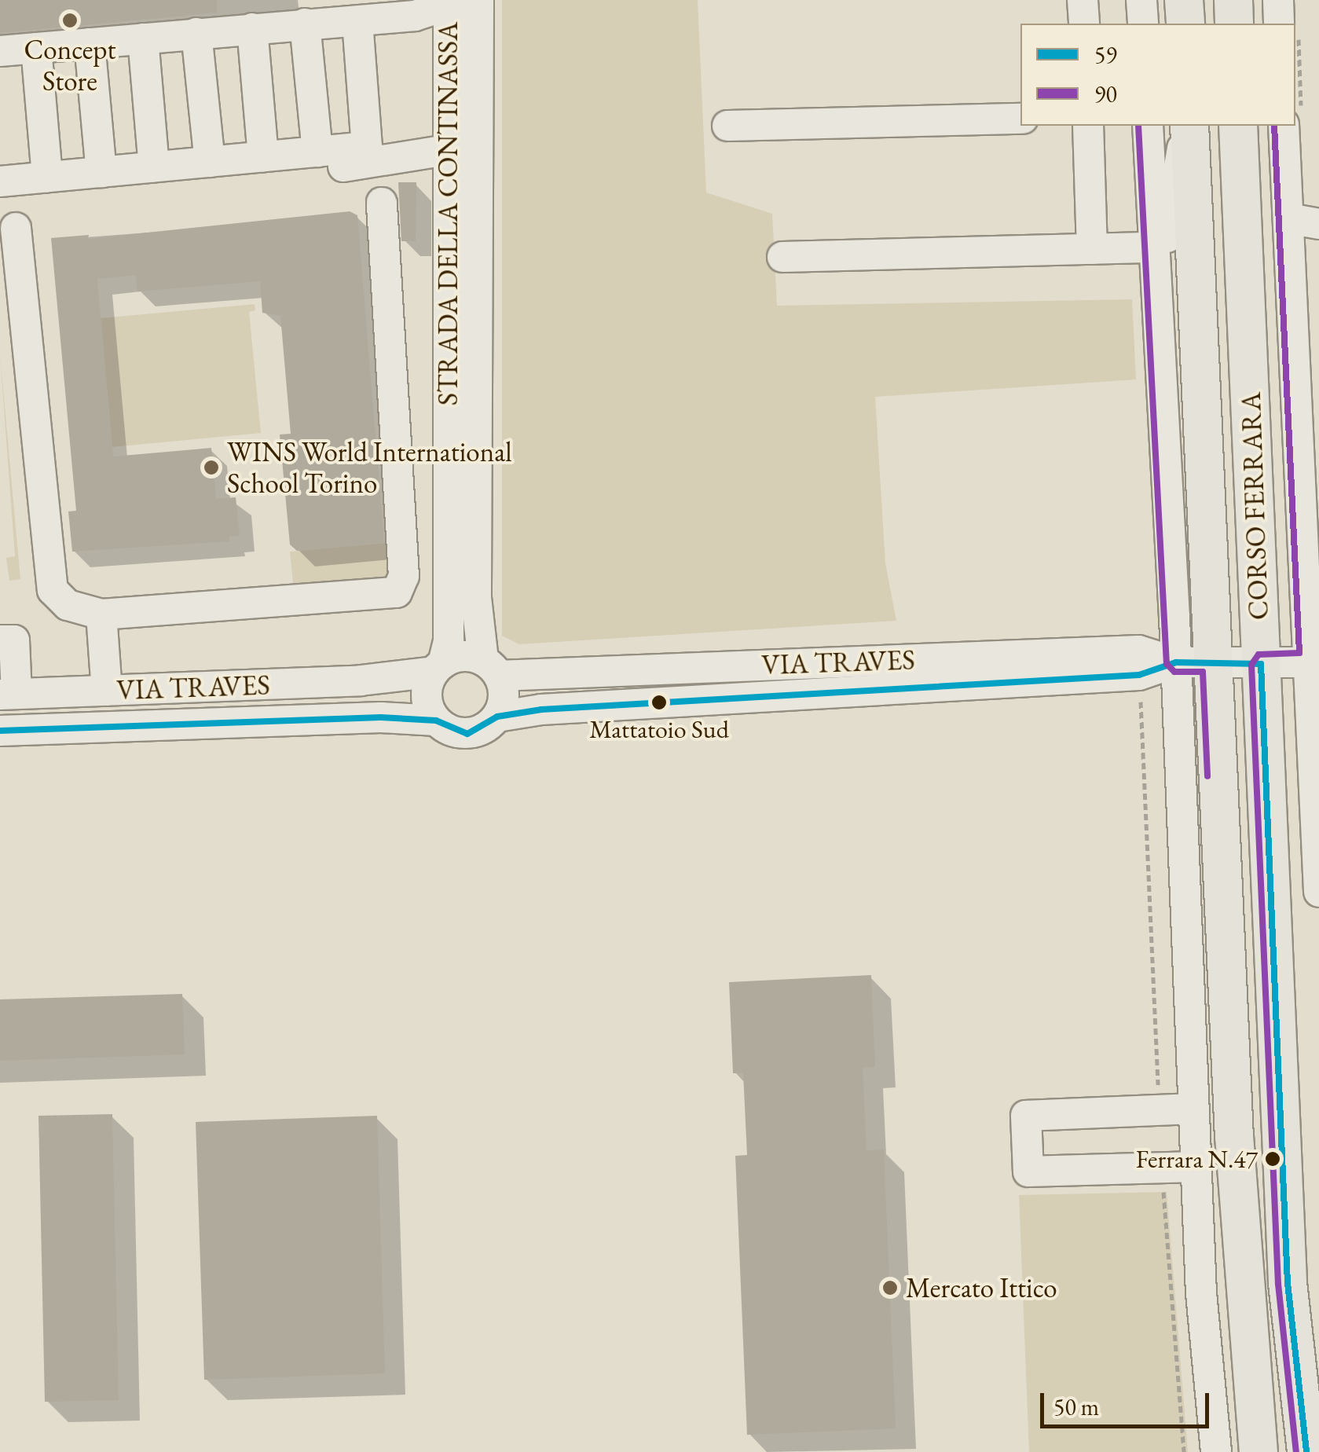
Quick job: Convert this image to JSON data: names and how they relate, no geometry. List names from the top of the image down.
{
  "streets": {
    "main road": ["CORSO FERRARA"],
    "street": ["STRADA DELLA CONTINASSA", "VIA TRAVES"]
  },
  "crossings": [
    ["STRADA DELLA CONTINASSA", "VIA TRAVES"],
    ["CORSO FERRARA", "VIA TRAVES"]
  ],
  "places": [
    "Concept Store",
    "WINS World International School Torino",
    "Mattatoio Sud",
    "Ferrara N.47",
    "Mercato Ittico"
  ],
  "lines": ["transit line 90", "transit line 59"],
  "legend": ["59", "90"],
  "scale_bar": "50 m"
}
